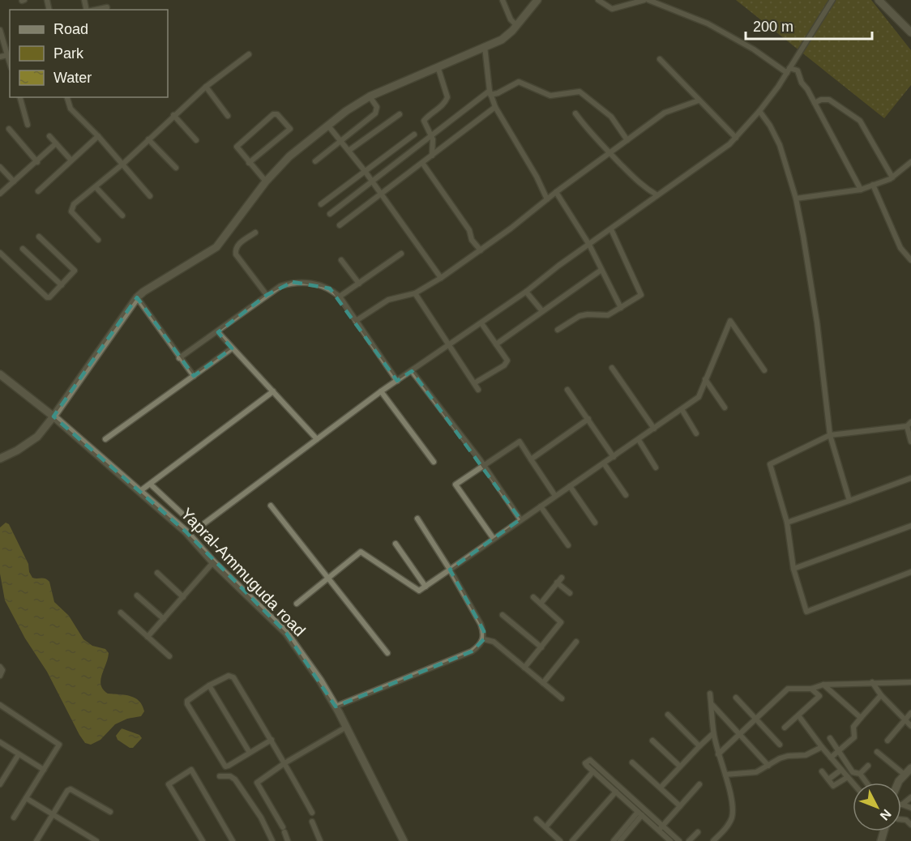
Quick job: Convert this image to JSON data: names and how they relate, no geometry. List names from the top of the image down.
{
  "streets": {
    "street": ["Yapral-Ammuguda road"]
  },
  "legend": ["Road", "Park", "Water"],
  "scale_bar": "200 m",
  "north": "bottom right"
}
